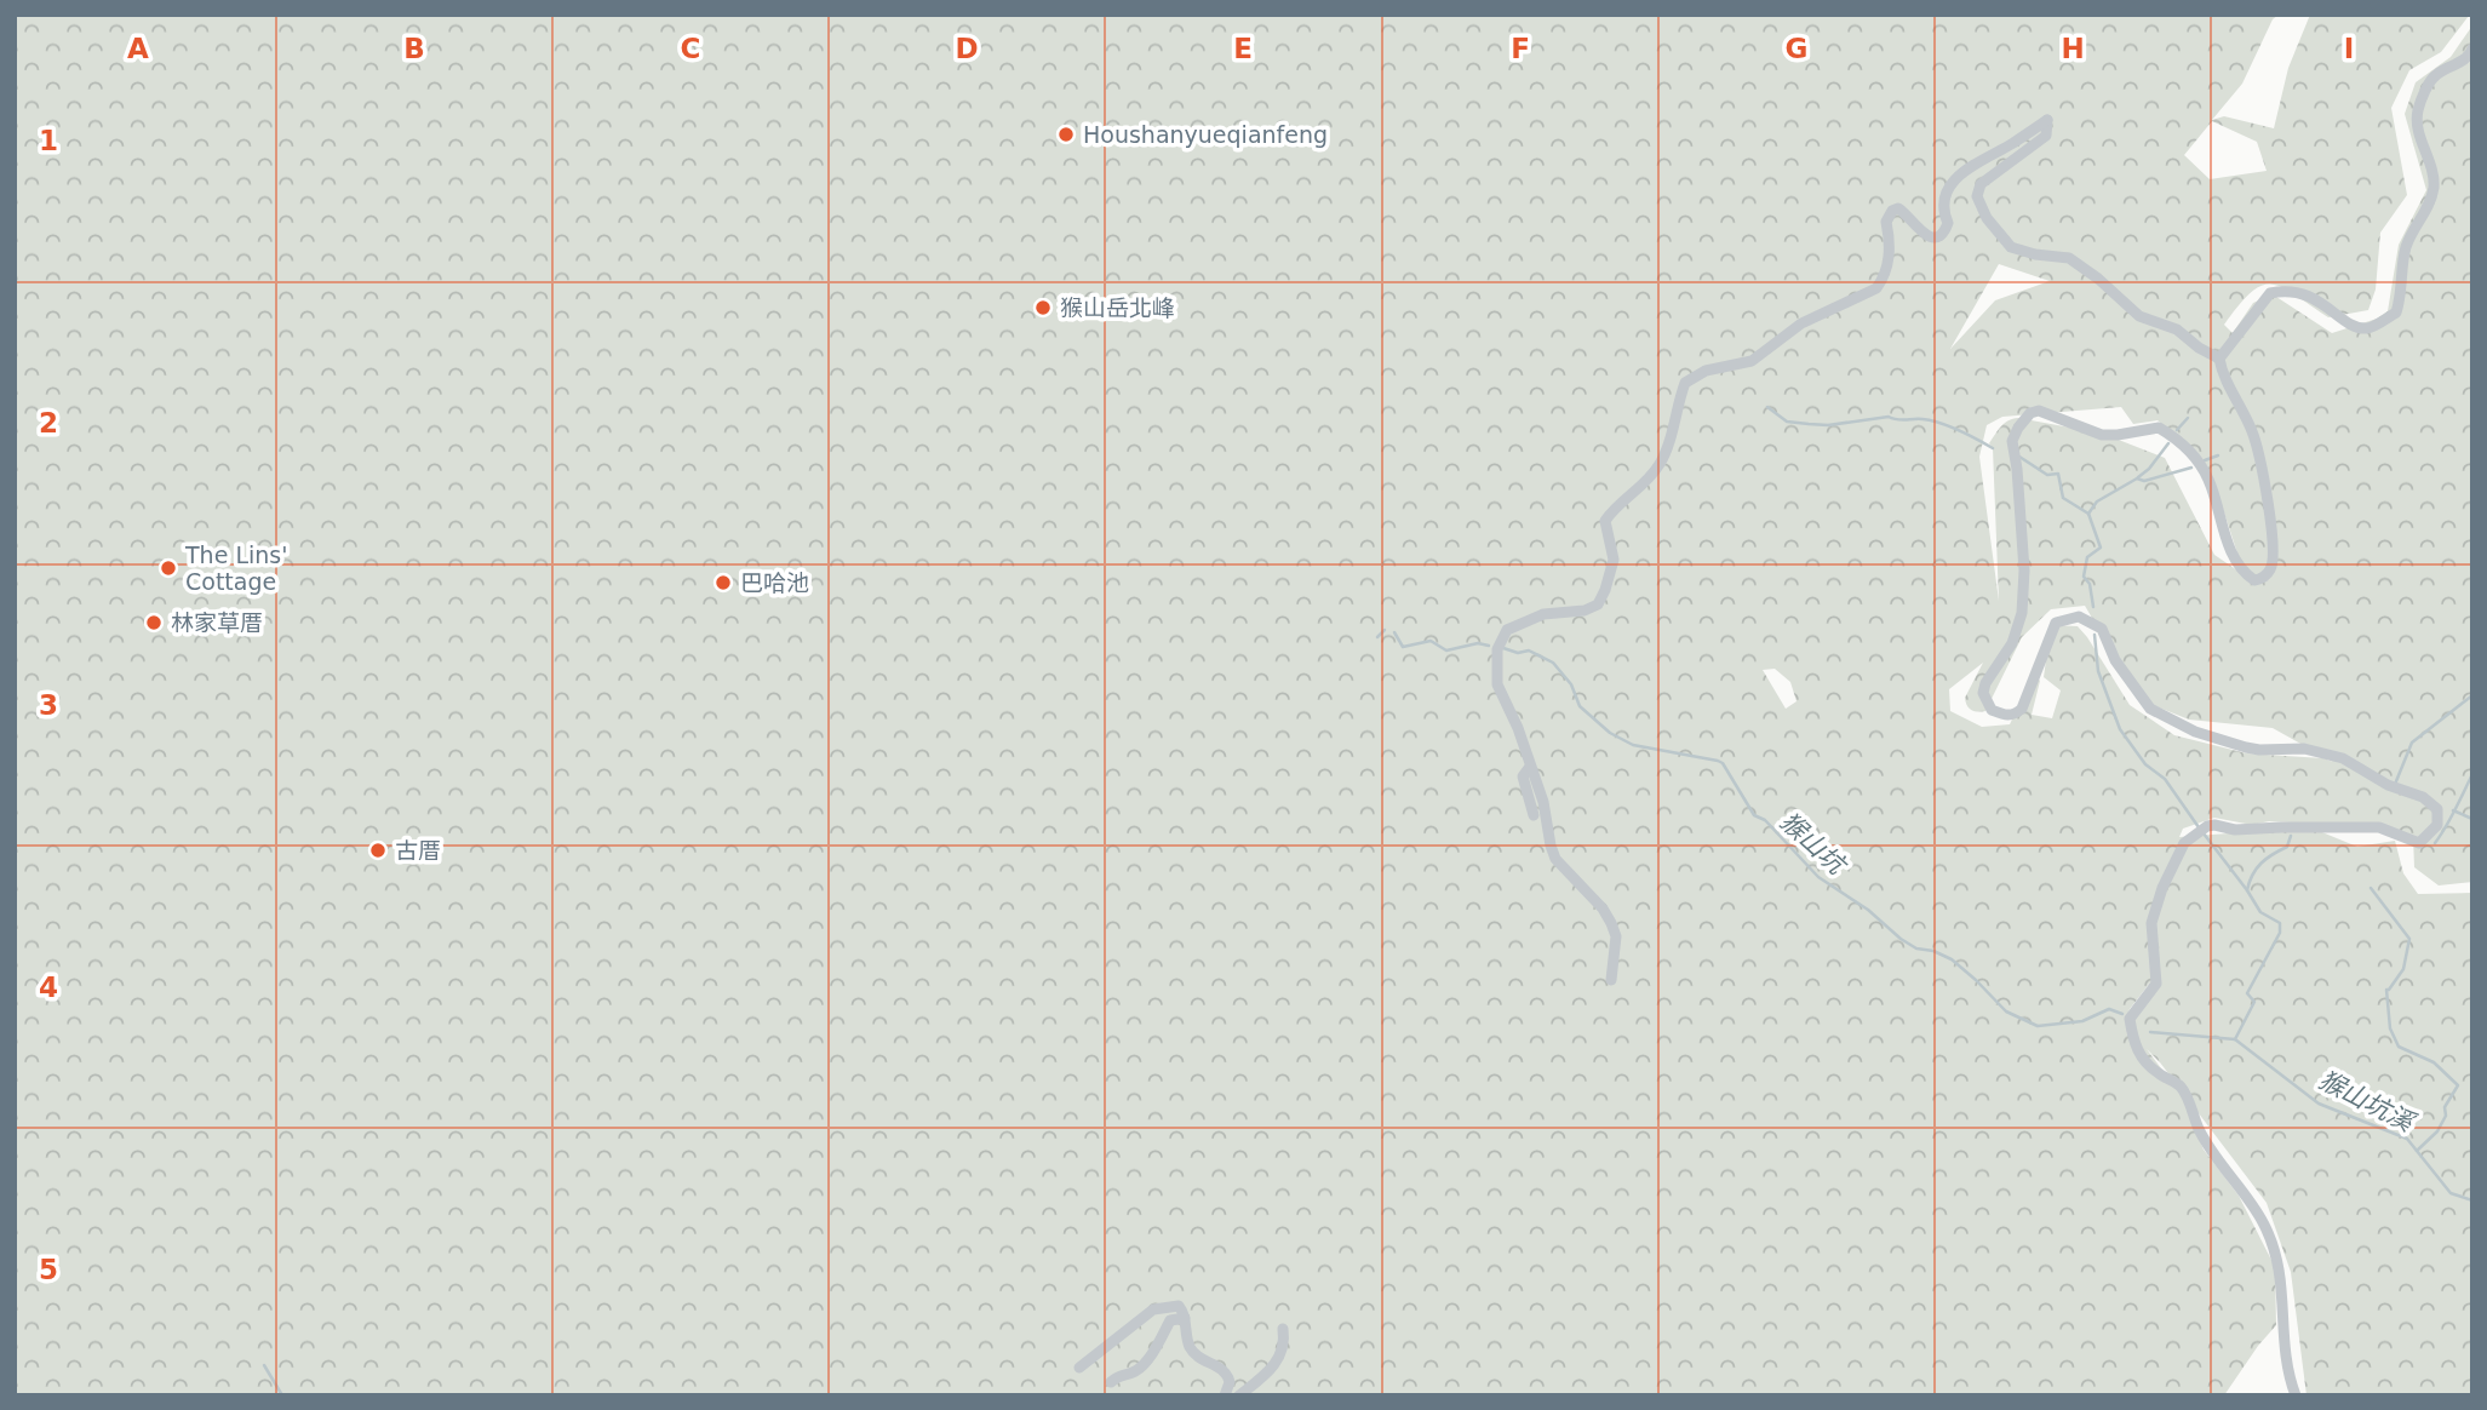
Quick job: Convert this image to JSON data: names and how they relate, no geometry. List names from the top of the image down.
{
  "water": ["猴山坑", "猴山坑溪"],
  "places": [
    "Houshanyueqianfeng",
    "猴山岳北峰",
    "The Lins' Cottage",
    "巴哈池",
    "林家草厝",
    "古厝"
  ],
  "grid": {
    "columns": [
      "A",
      "B",
      "C",
      "D",
      "E",
      "F",
      "G",
      "H",
      "I"
    ],
    "rows": [
      "1",
      "2",
      "3",
      "4",
      "5"
    ]
  }
}
